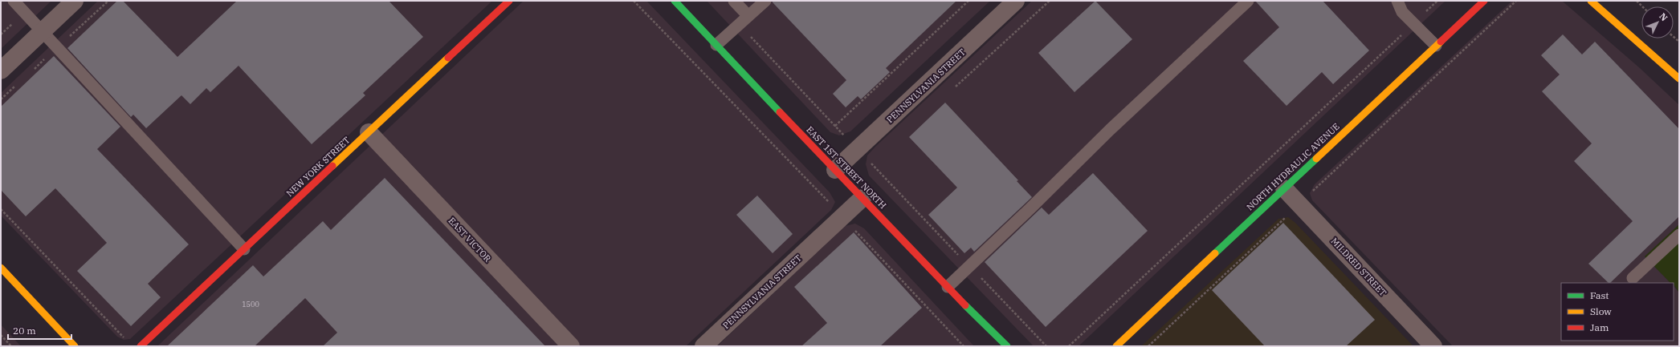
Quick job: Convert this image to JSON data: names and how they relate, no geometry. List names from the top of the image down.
{
  "streets": {
    "street": [
      "PENNSYLVANIA STREET",
      "NEW YORK STREET",
      "NORTH HYDRAULIC AVENUE",
      "EAST 1ST STREET NORTH",
      "EAST VICTOR",
      "MILDRED STREET"
    ]
  },
  "crossings": [
    ["PENNSYLVANIA STREET", "EAST 1ST STREET NORTH"],
    ["NEW YORK STREET", "EAST VICTOR"],
    ["NORTH HYDRAULIC AVENUE", "MILDRED STREET"]
  ],
  "house_numbers": ["1500"],
  "legend": ["Fast", "Slow", "Jam"],
  "scale_bar": "20 m",
  "north": "top right"
}
